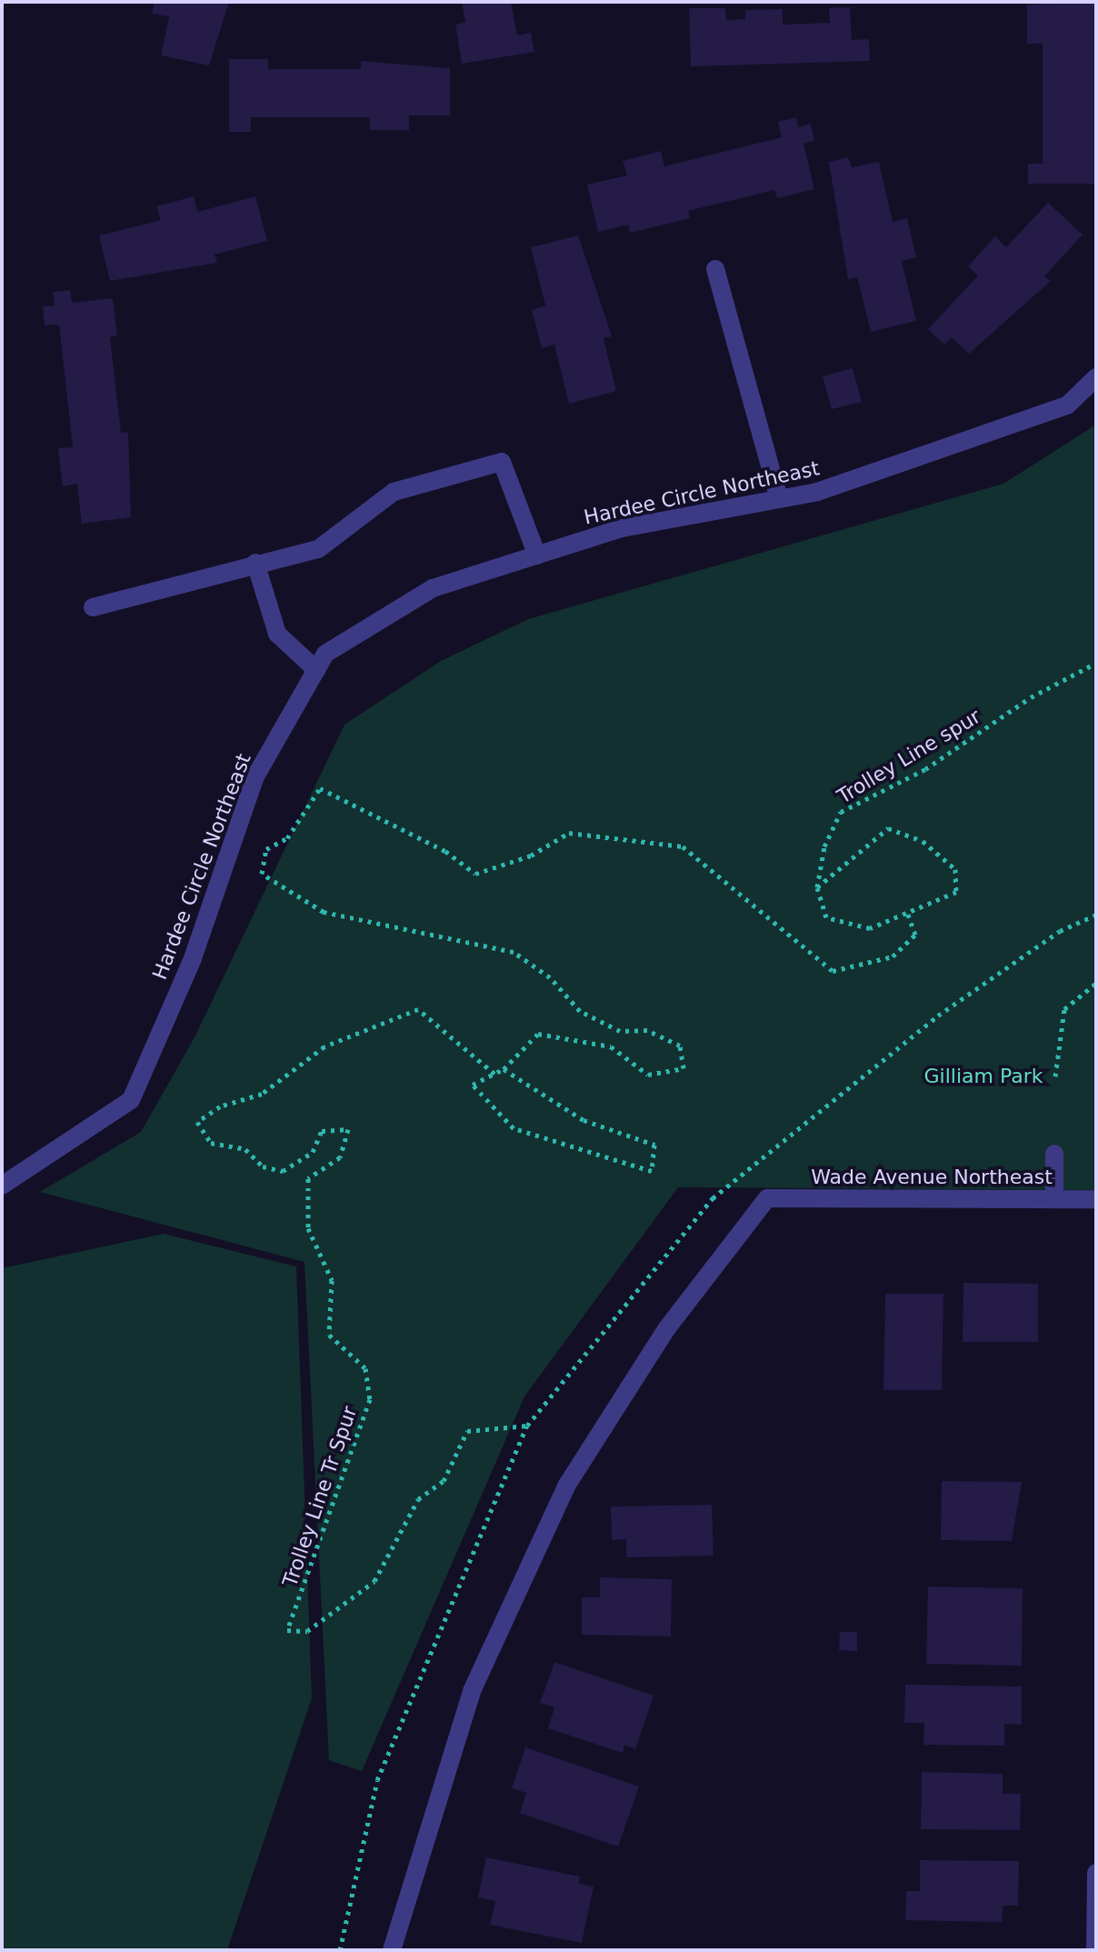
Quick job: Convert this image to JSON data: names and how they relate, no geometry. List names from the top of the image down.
{
  "streets": {
    "street": ["Hardee Circle Northeast", "Wade Avenue Northeast"],
    "path": ["Trolley Line spur", "Trolley Line Tr Spur"]
  },
  "parks": ["Gilliam Park"]
}
